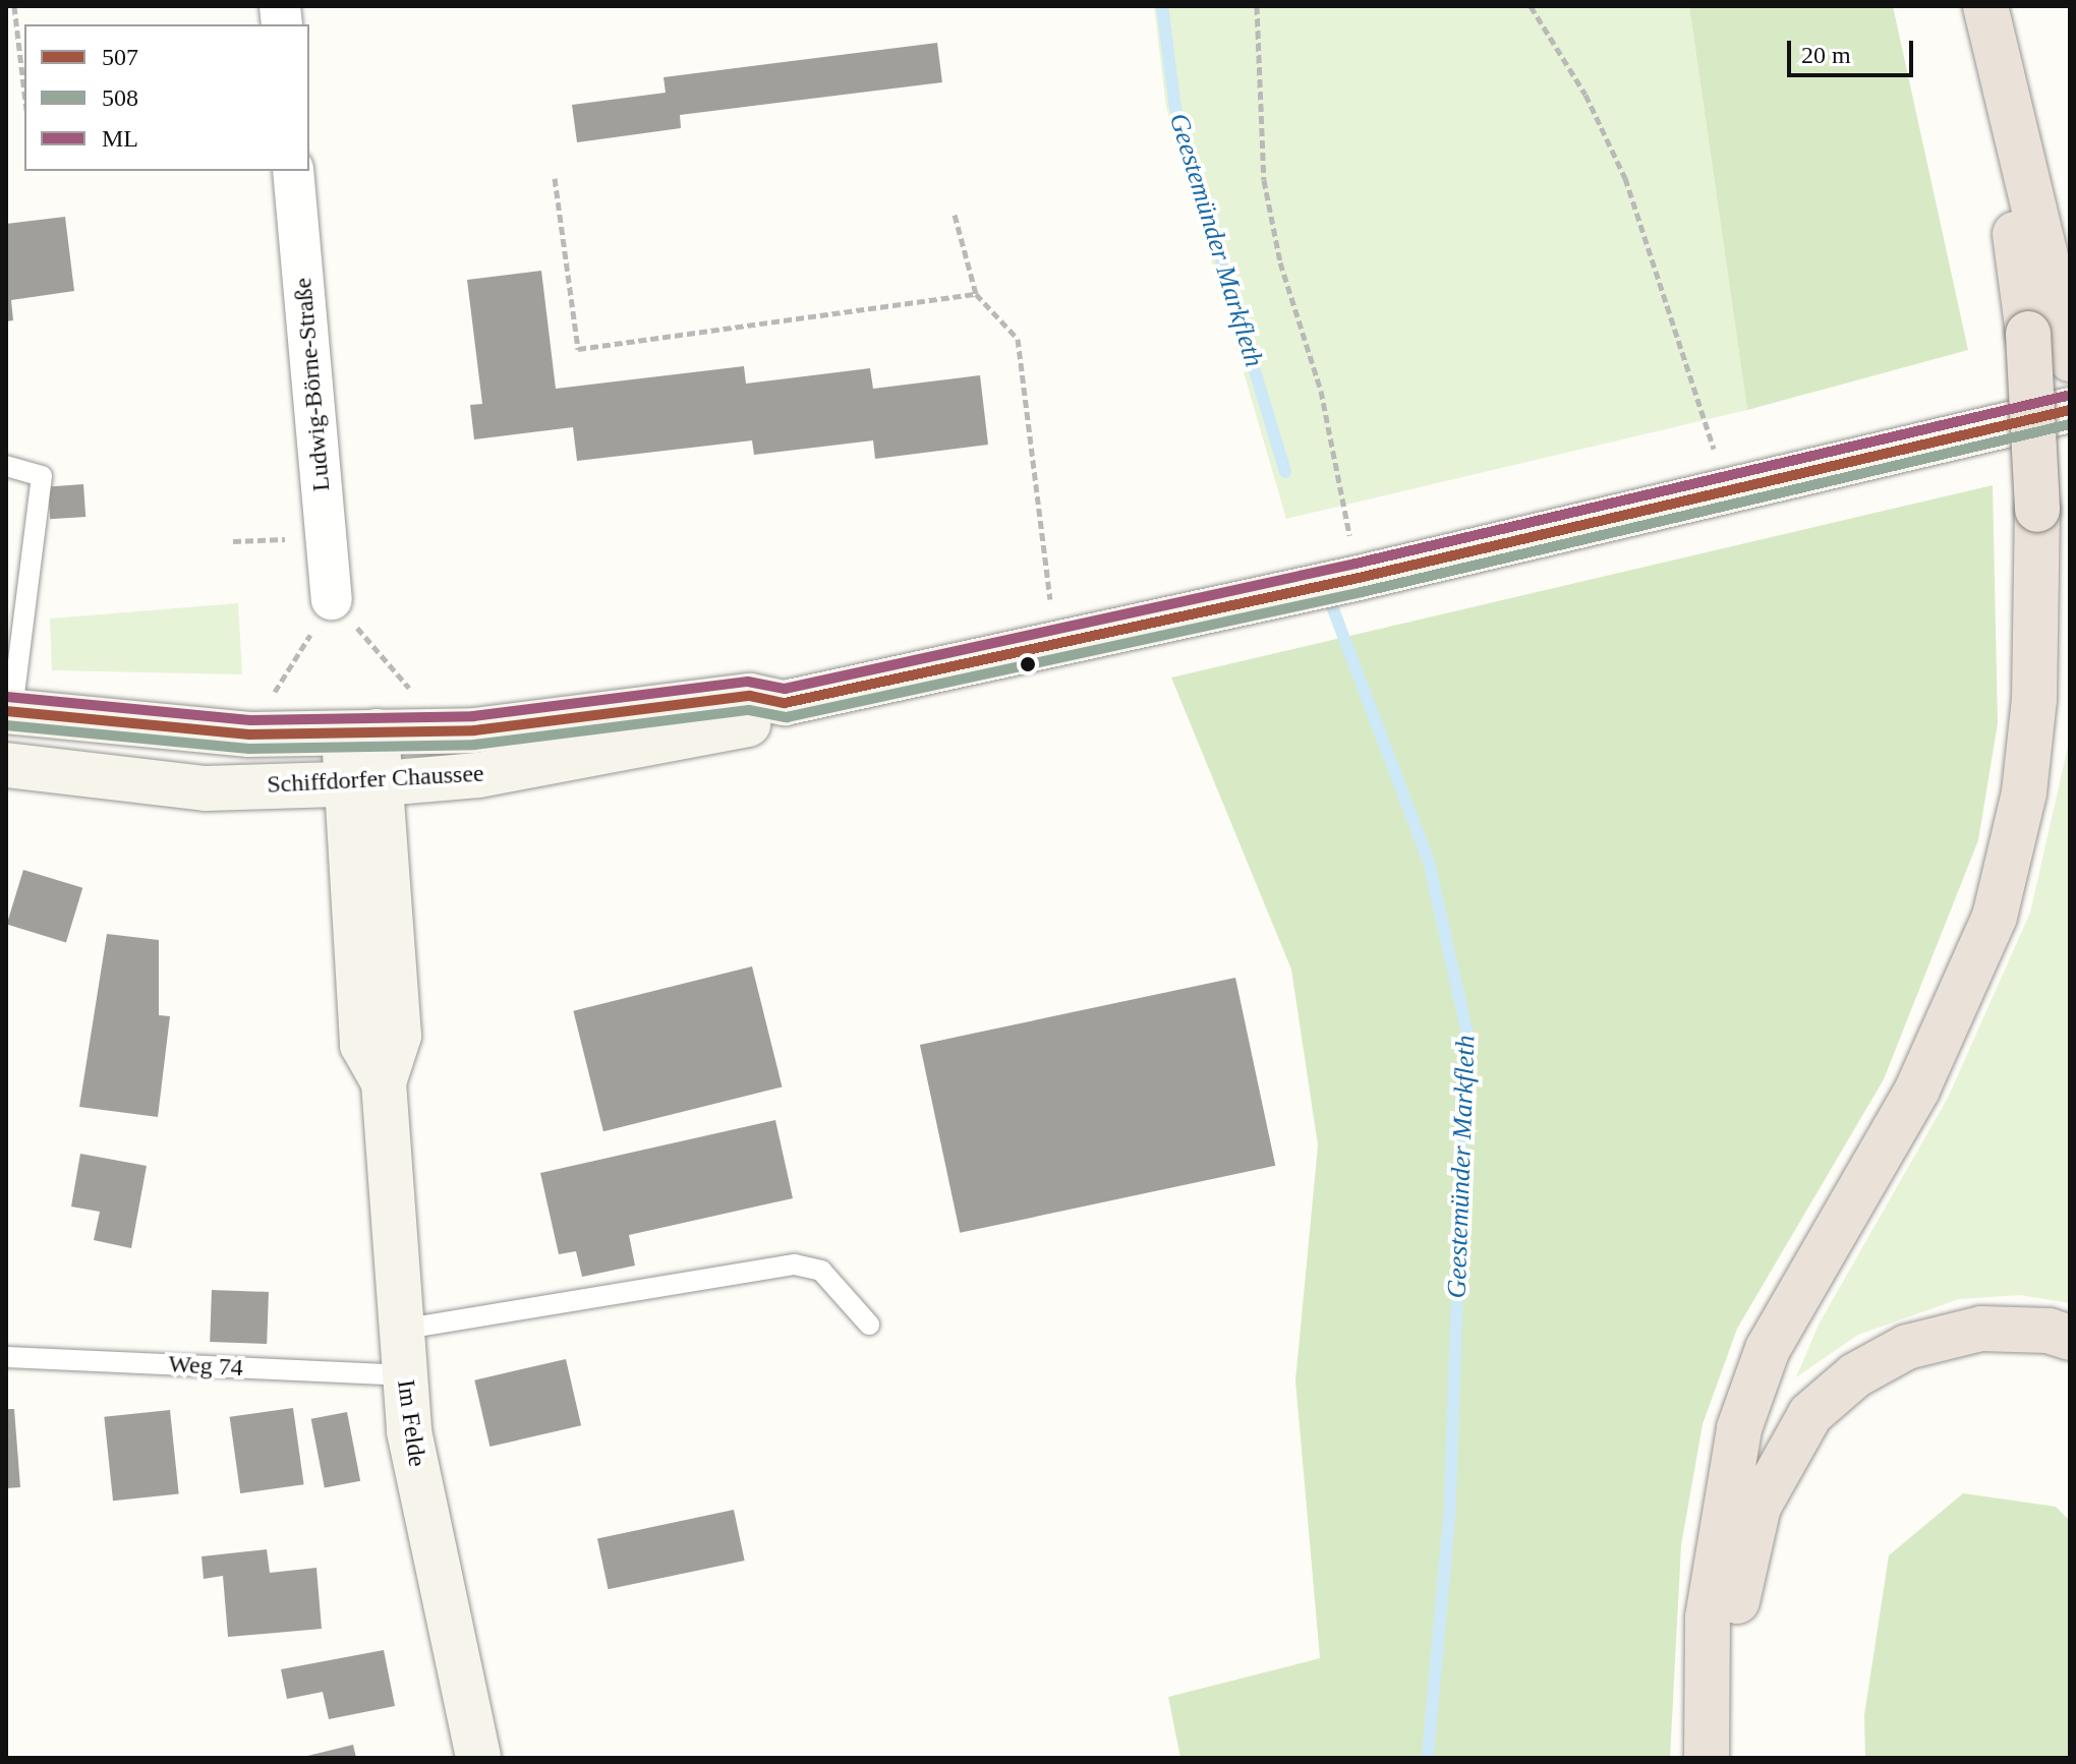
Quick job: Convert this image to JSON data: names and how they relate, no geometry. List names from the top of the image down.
{
  "streets": {
    "street": ["Ludwig-Börne-Straße", "Schiffdorfer Chaussee", "Im Felde"],
    "lane": ["Weg 74"]
  },
  "crossings": [
    ["Schiffdorfer Chaussee", "Im Felde"],
    ["Weg 74", "Im Felde"]
  ],
  "water": ["Geestemünder Markfleth"],
  "lines": ["transit line ML", "transit line 507", "transit line 508"],
  "legend": ["507", "508", "ML"],
  "scale_bar": "20 m"
}
